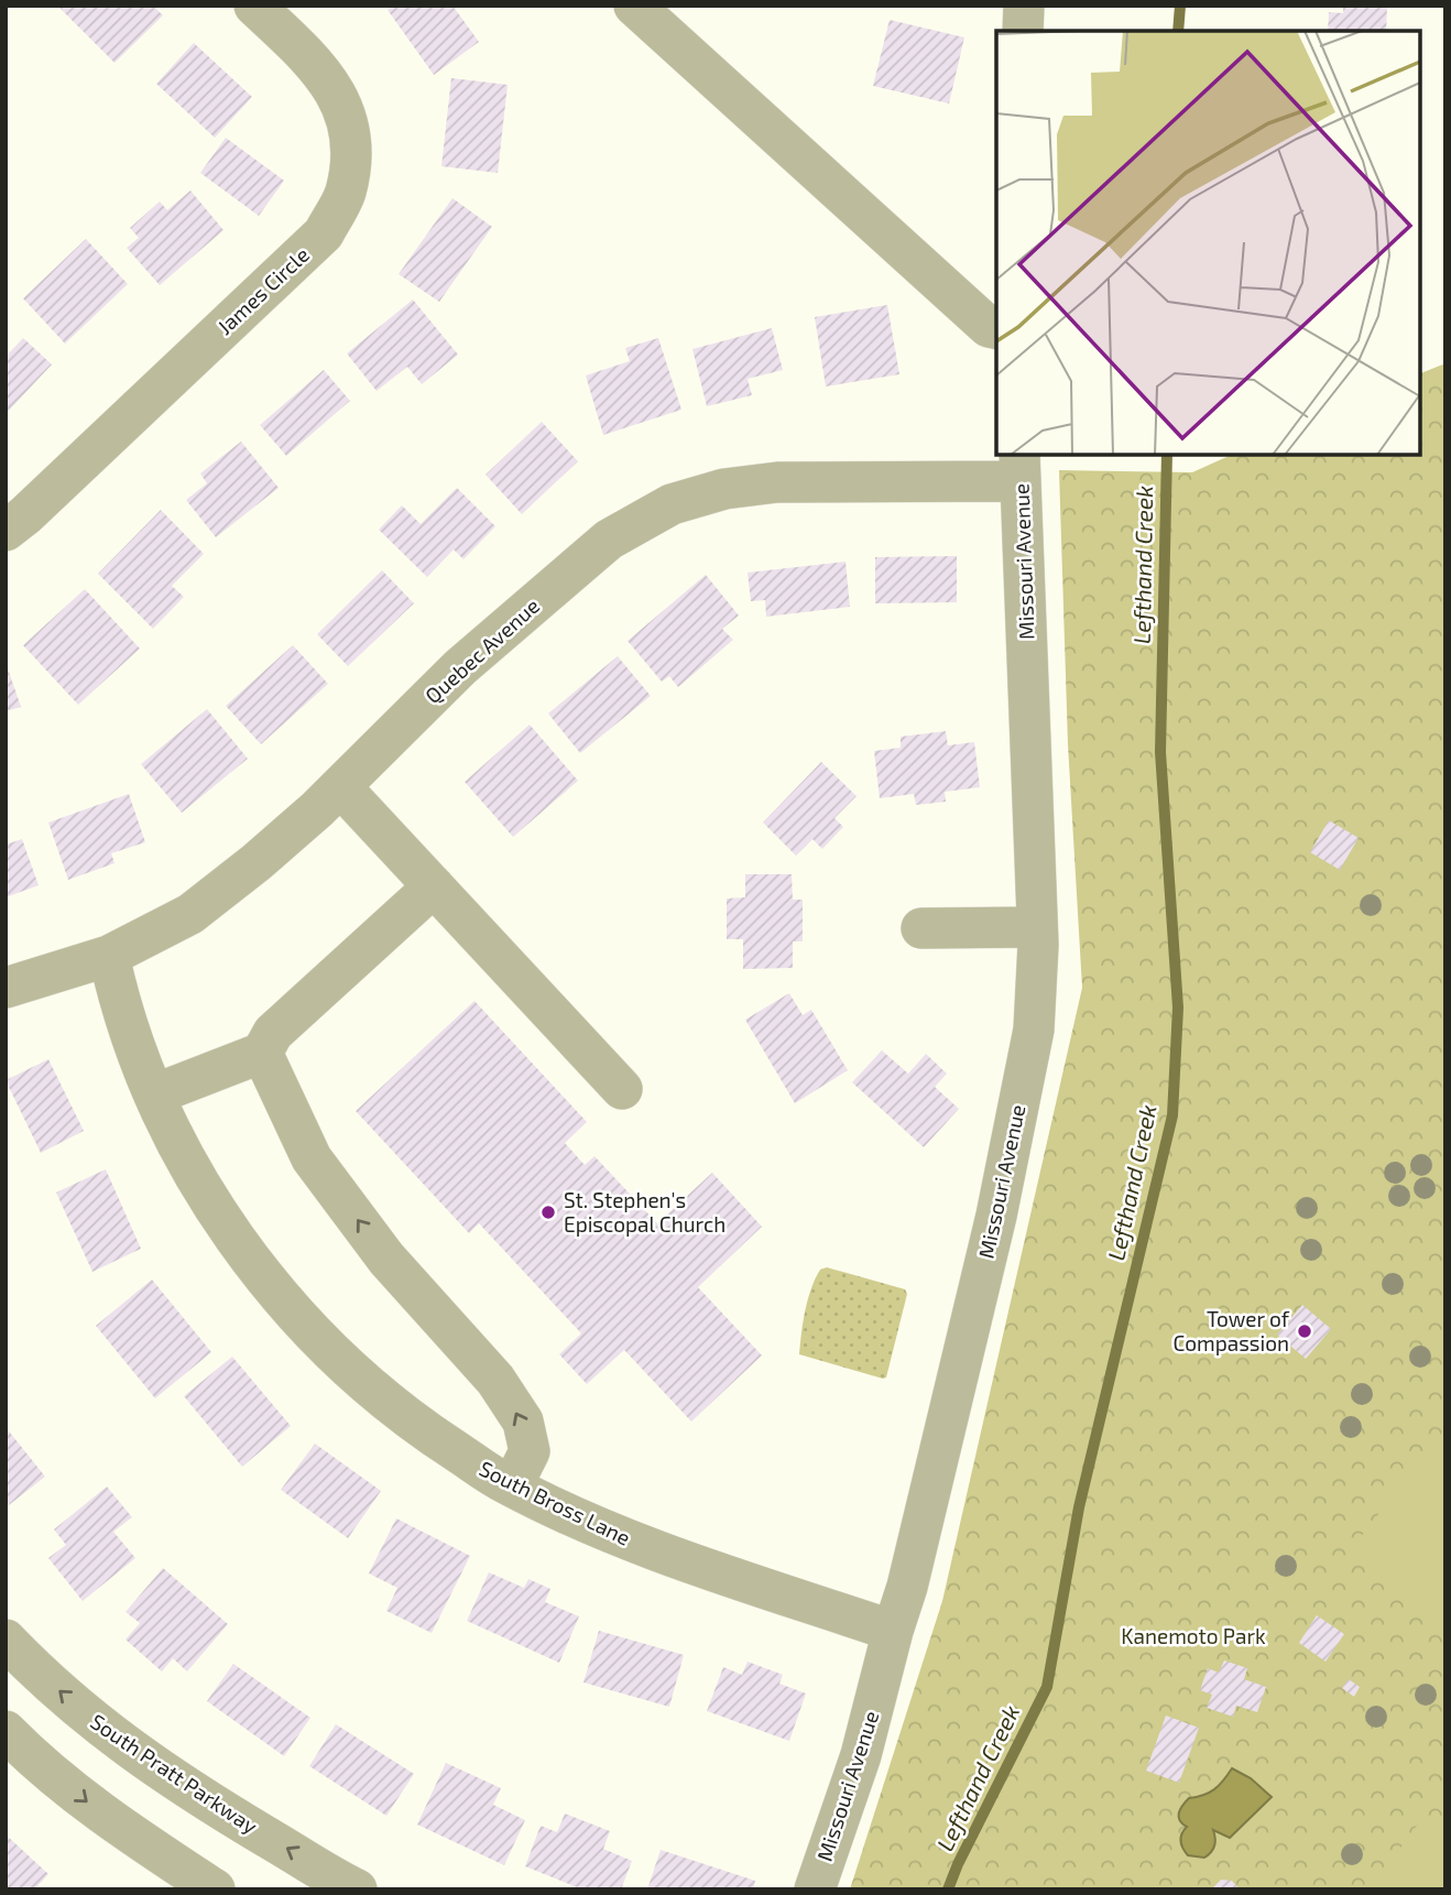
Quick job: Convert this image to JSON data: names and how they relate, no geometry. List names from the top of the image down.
{
  "streets": {
    "street": [
      "James Circle",
      "Missouri Avenue",
      "Quebec Avenue",
      "South Bross Lane",
      "South Pratt Parkway"
    ]
  },
  "crossings": [
    ["Missouri Avenue", "Quebec Avenue"],
    ["Missouri Avenue", "South Bross Lane"],
    ["Quebec Avenue", "South Bross Lane"]
  ],
  "water": ["Lefthand Creek"],
  "parks": ["Kanemoto Park"],
  "places": ["St. Stephen's Episcopal Church", "Tower of Compassion"]
}
